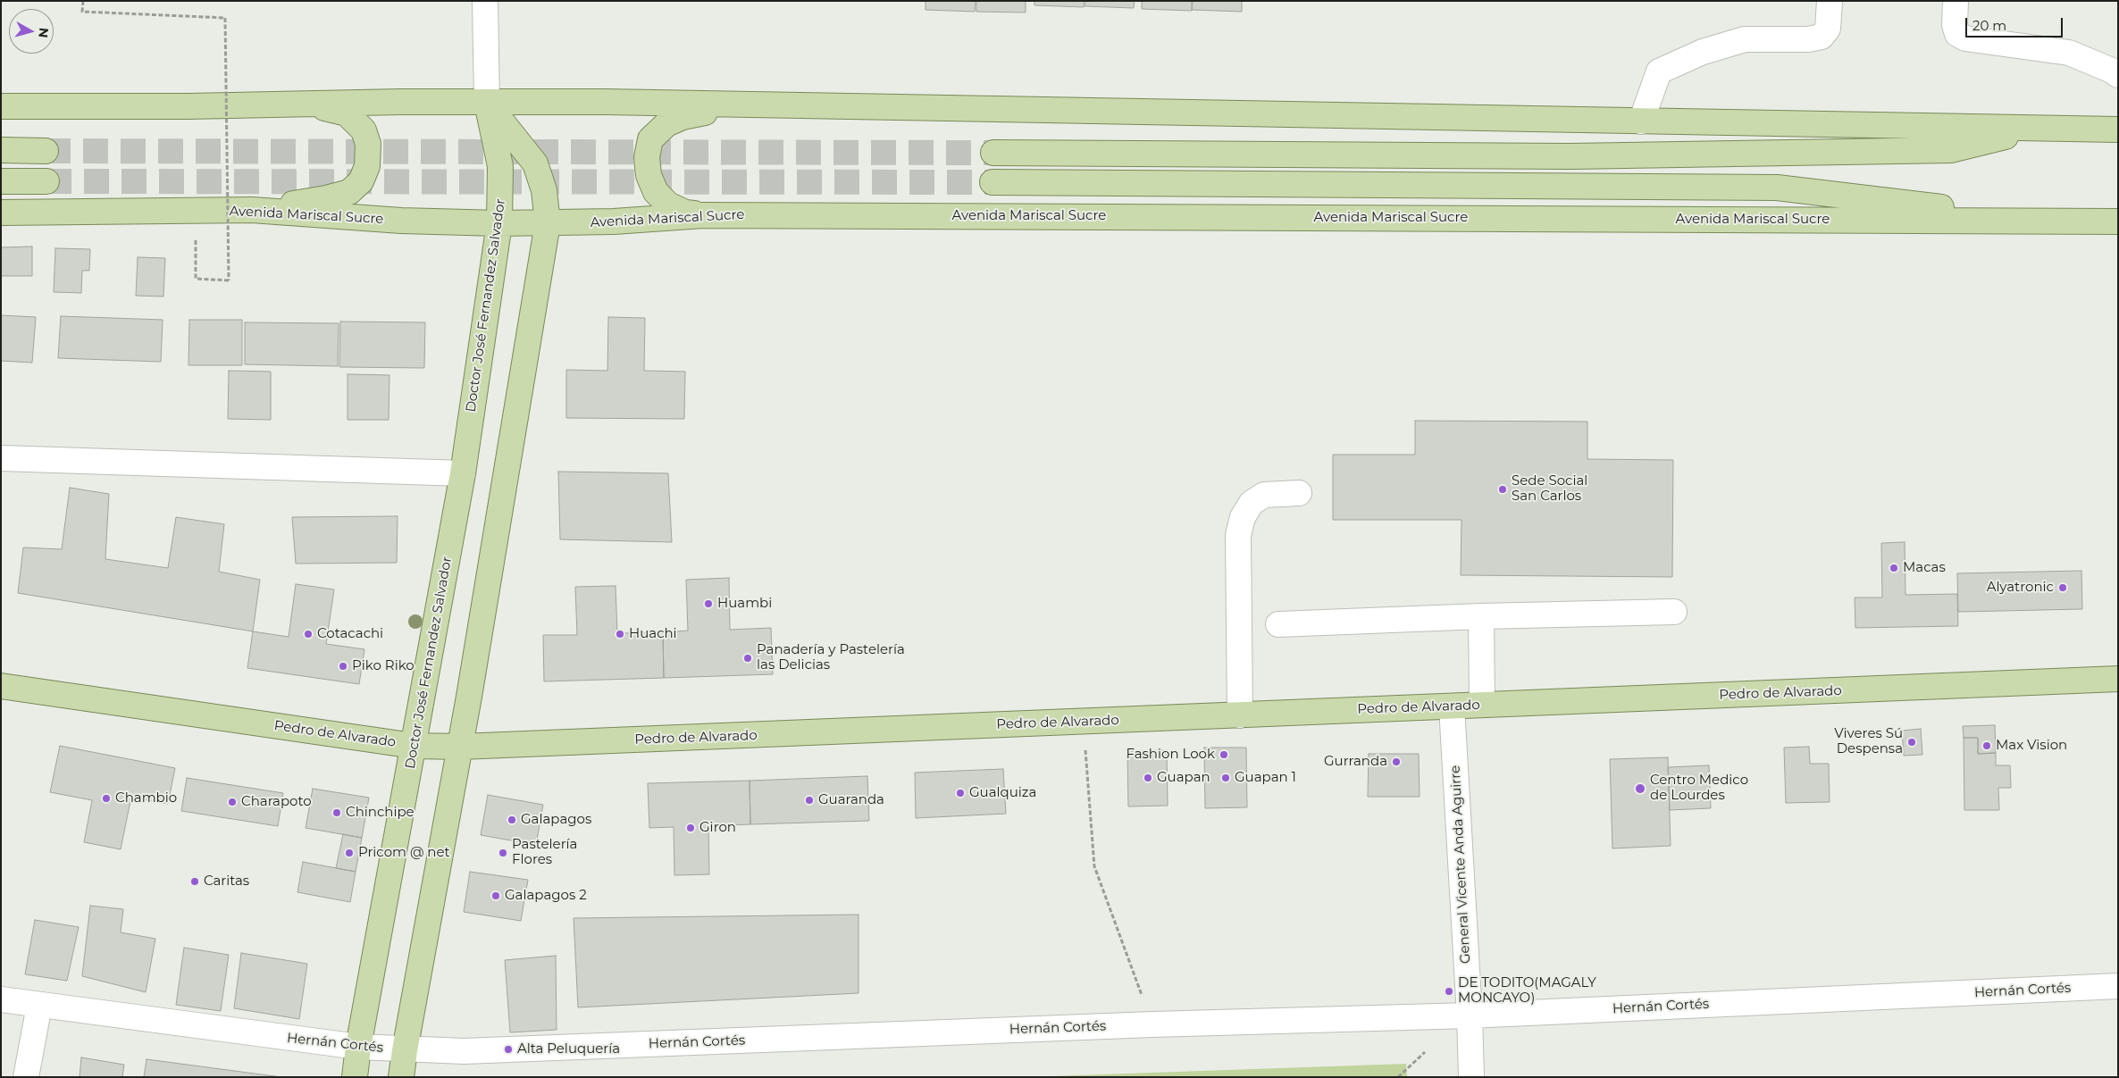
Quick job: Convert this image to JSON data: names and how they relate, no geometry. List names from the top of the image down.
{
  "streets": {
    "main road": ["Avenida Mariscal Sucre", "Doctor José Fernandez Salvador", "Pedro de Alvarado"],
    "street": ["General Vicente Anda Aguirre", "Hernán Cortés"]
  },
  "crossings": [
    ["Avenida Mariscal Sucre", "Doctor José Fernandez Salvador"],
    ["Doctor José Fernandez Salvador", "Pedro de Alvarado"],
    ["Doctor José Fernandez Salvador", "Hernán Cortés"],
    ["Pedro de Alvarado", "General Vicente Anda Aguirre"],
    ["General Vicente Anda Aguirre", "Hernán Cortés"]
  ],
  "places": [
    "Sede Social San Carlos",
    "Macas",
    "Alyatronic",
    "Huambi",
    "Cotacachi",
    "Huachi",
    "Panadería y Pastelería las Delicias",
    "Piko Riko",
    "Viveres Sú Despensa",
    "Max Vision",
    "Fashion Look",
    "Gurranda",
    "Guapan",
    "Guapan 1",
    "Centro Medico de Lourdes",
    "Gualquiza",
    "Chambio",
    "Guaranda",
    "Charapoto",
    "Chinchipe",
    "Galapagos",
    "Giron",
    "Pricom @ net",
    "Pastelería Flores",
    "Caritas",
    "Galapagos 2",
    "DE TODITO(MAGALY MONCAYO)",
    "Alta Peluquería"
  ],
  "scale_bar": "20 m",
  "north": "right"
}
